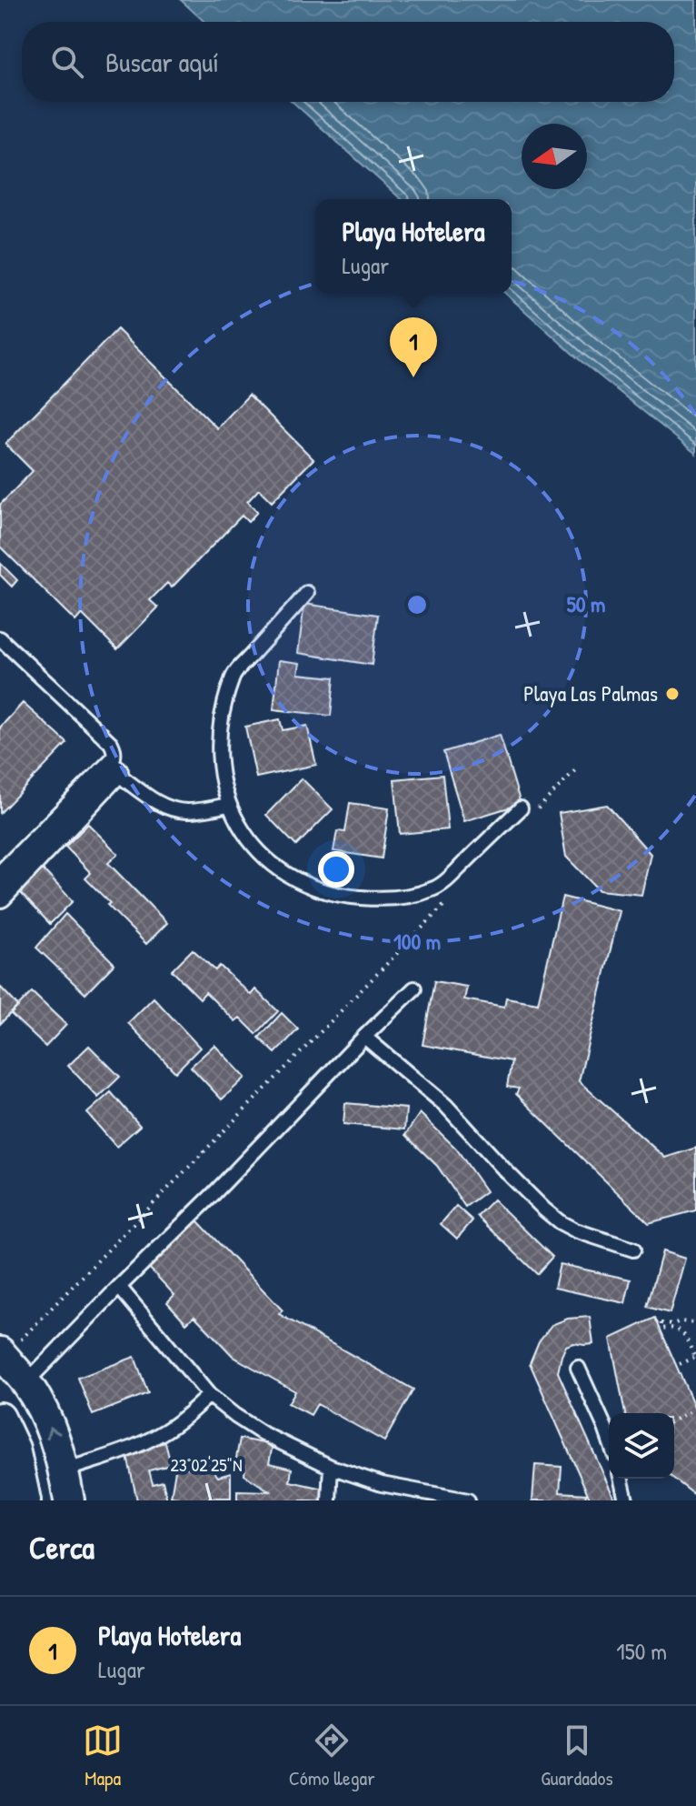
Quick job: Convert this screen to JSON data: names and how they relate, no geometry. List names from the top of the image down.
{
  "places": ["Playa Las Palmas"],
  "north": "left",
  "page": {
    "search": "Buscar aquí",
    "popup": ["Playa Hotelera", "Lugar"],
    "pins": "1",
    "heading": "Cerca",
    "list": [
      {
        "mark": "1",
        "name": "Playa Hotelera",
        "note": "Lugar",
        "value": "150 m"
      }
    ],
    "nav": ["Mapa", "Cómo llegar", "Guardados"]
  },
  "coordinates": ["23°02'25\"N"],
  "rings": ["50 m", "100 m"]
}
